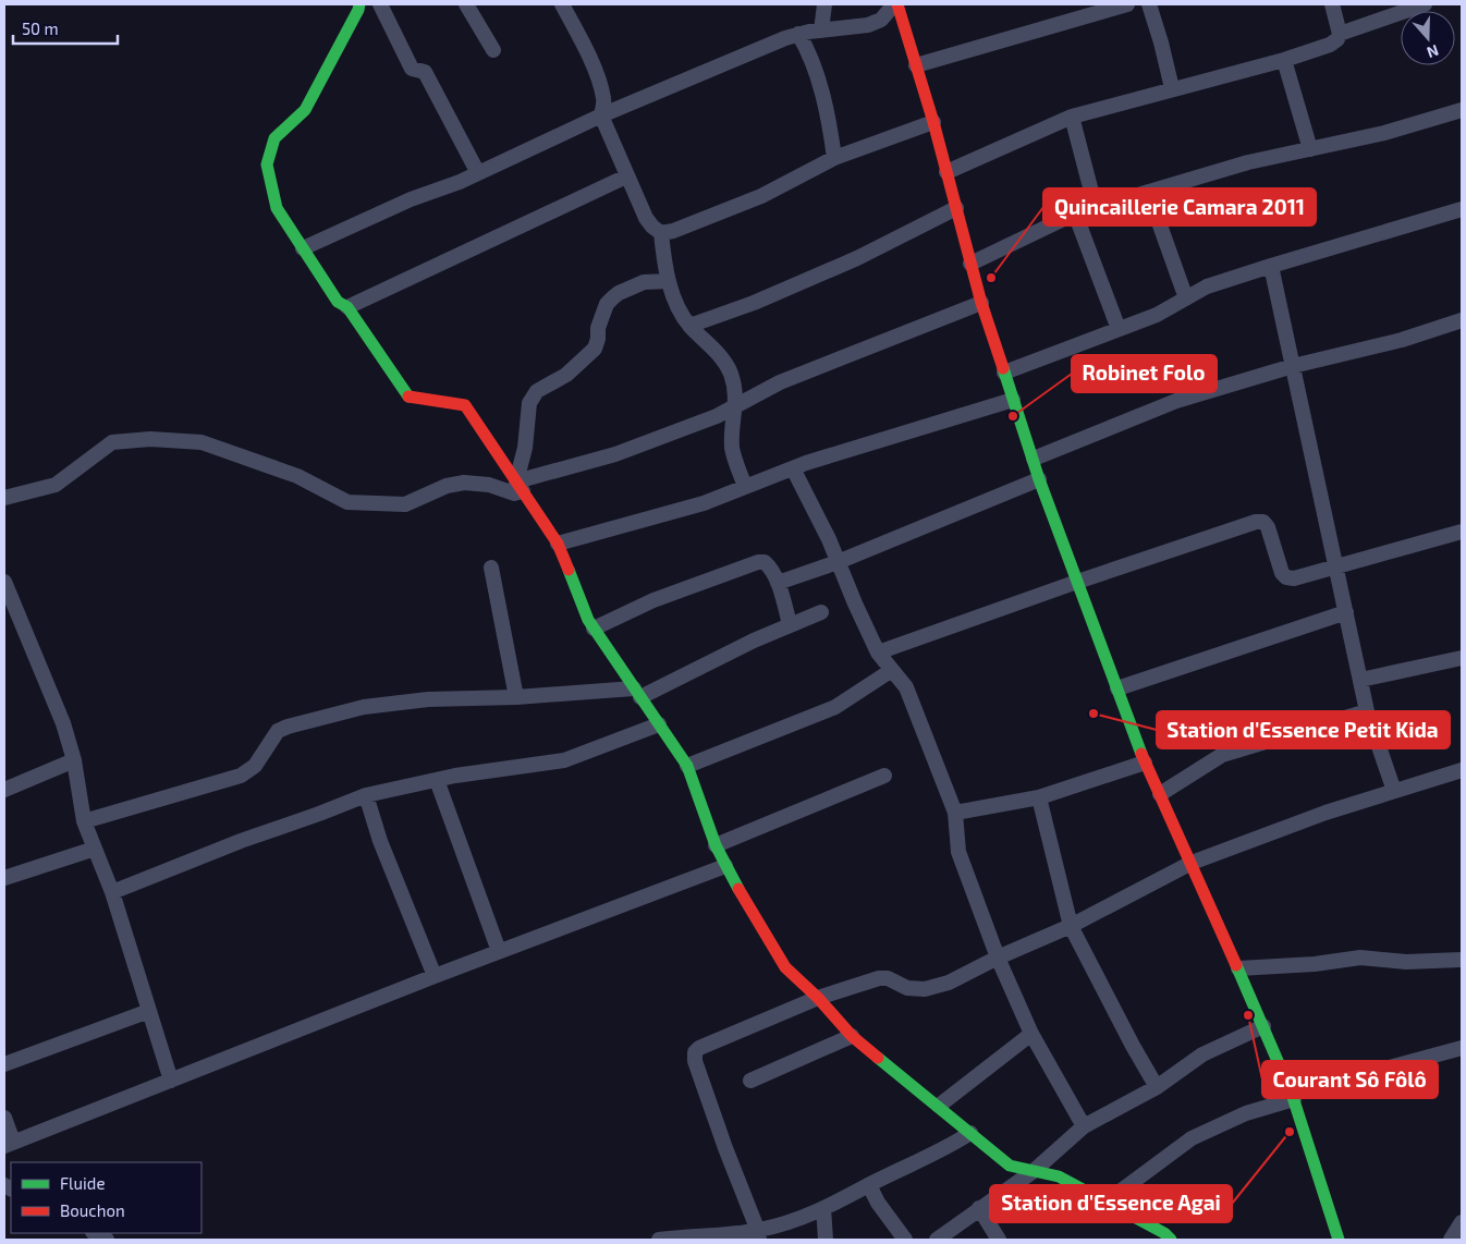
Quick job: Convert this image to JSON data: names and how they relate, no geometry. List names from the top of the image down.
{
  "places": [
    "Quincaillerie Camara 2011",
    "Robinet Folo",
    "Station d'Essence Petit Kida",
    "Courant Sô Fôlô",
    "Station d'Essence Agai"
  ],
  "legend": ["Fluide", "Bouchon"],
  "scale_bar": "50 m",
  "north": "bottom"
}
